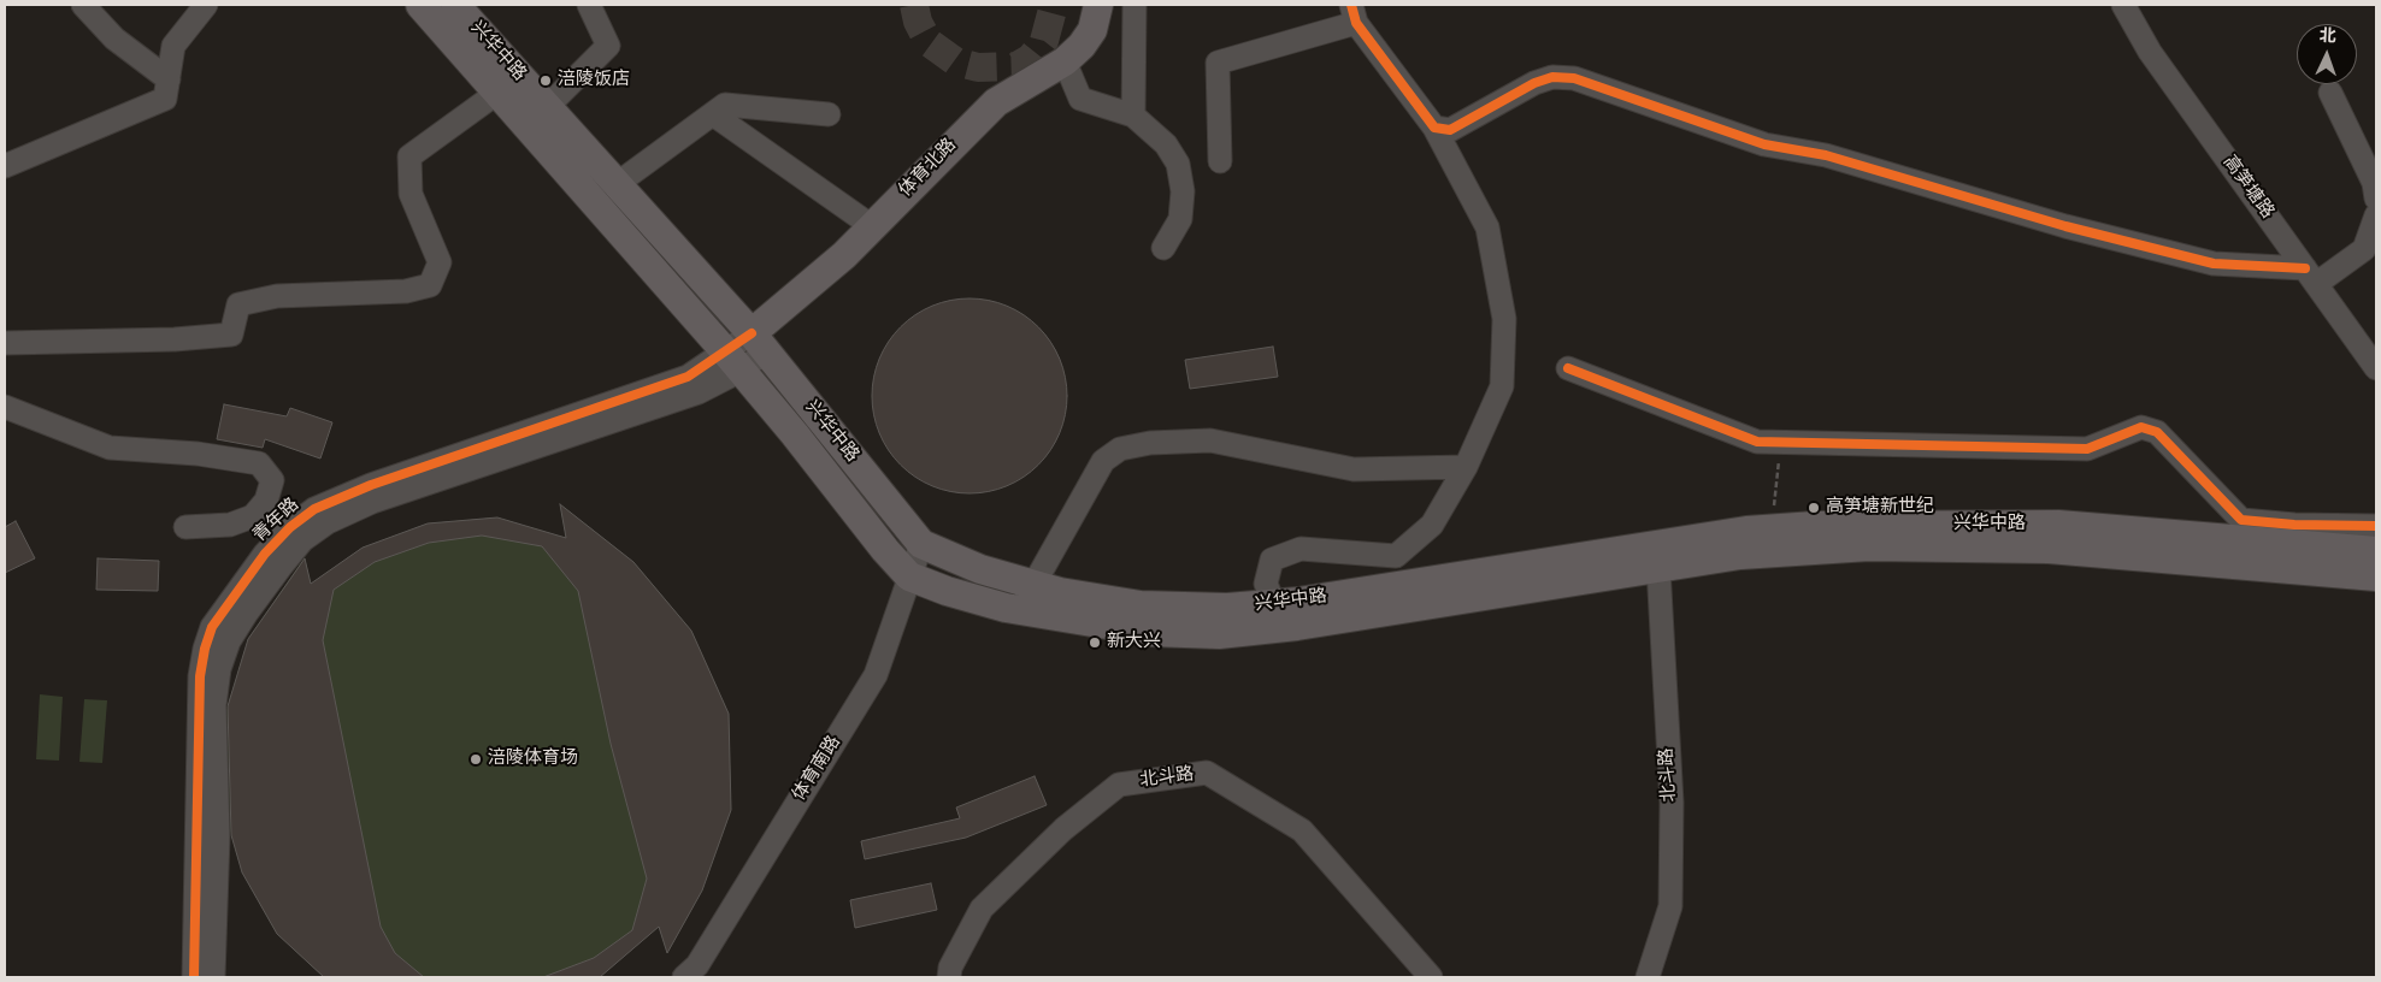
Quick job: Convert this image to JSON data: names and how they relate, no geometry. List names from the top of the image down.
{
  "streets": {
    "main road": ["兴华中路", "体育北路"],
    "street": [
      "高笋塘路",
      "青年路",
      "体育南路",
      "北斗路"
    ]
  },
  "crossings": [
    ["兴华中路", "体育北路"],
    ["兴华中路", "体育南路"]
  ],
  "places": [
    "涪陵饭店",
    "高笋塘新世纪",
    "新大兴",
    "涪陵体育场"
  ],
  "north": "top"
}
